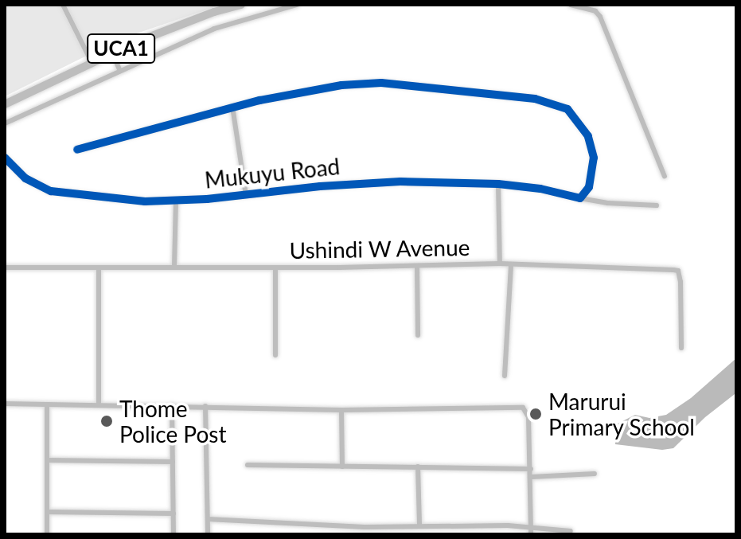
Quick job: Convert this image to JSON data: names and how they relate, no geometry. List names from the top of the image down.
{
  "streets": {
    "main road": ["UCA1"],
    "street": ["Mukuyu Road", "Ushindi W Avenue"]
  },
  "places": ["Marurui Primary School", "Thome Police Post"]
}
